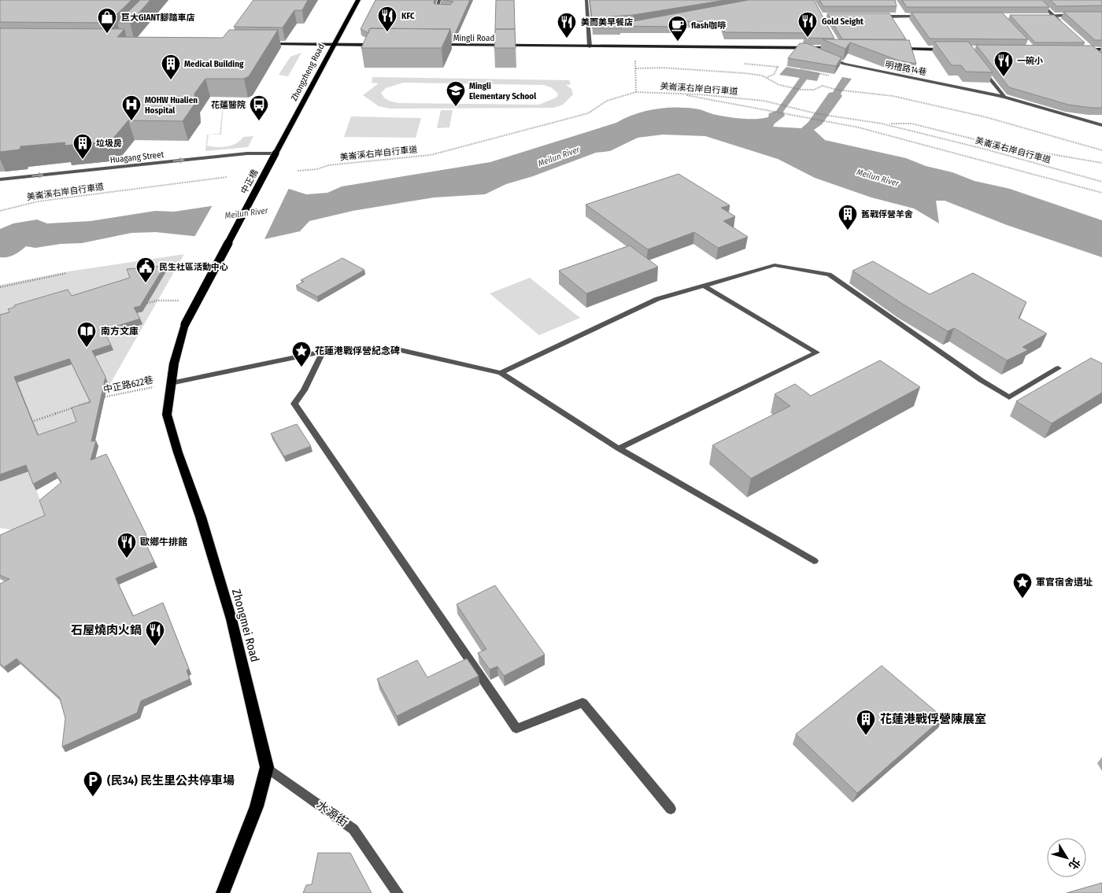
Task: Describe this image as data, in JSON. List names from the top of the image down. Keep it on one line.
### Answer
{"streets":{"main road":["Zhongzheng Road","中正橋","Zhongmei Road"],"street":["Mingli Road","明禮路14巷","Huagang Street","水源街"],"path":["美崙溪右岸自行車道","中正路622巷"]},"crossings":[["Zhongzheng Road","Huagang Street"],["Zhongzheng Road","中正橋"],["Huagang Street","中正橋"],["中正橋","Zhongmei Road"],["中正路622巷","Zhongmei Road"],["Zhongmei Road","水源街"]],"one_way":["Huagang Street"],"water":["Meilun River"],"places":{"restaurant":["KFC","Gold Seight","美而美早餐店","一碗小","歐鄉牛排館","石屋燒肉火鍋"],"shop":["巨大GIANT腳踏車店"],"cafe":["flash咖啡"],"building":["Medical Building","垃圾房","舊戰俘營羊舍","花蓮港戰俘營陳展室"],"school or university":["Mingli Elementary School"],"hospital":["MOHW Hualien Hospital"],"bus stop":["花蓮醫院"],"public building":["民生社區活動中心"],"library":["南方文庫"],"place":["花蓮港戰俘營紀念碑","軍官宿舍遺址"],"parking":["(民34) 民生里公共停車場"]},"north":"bottom right"}
